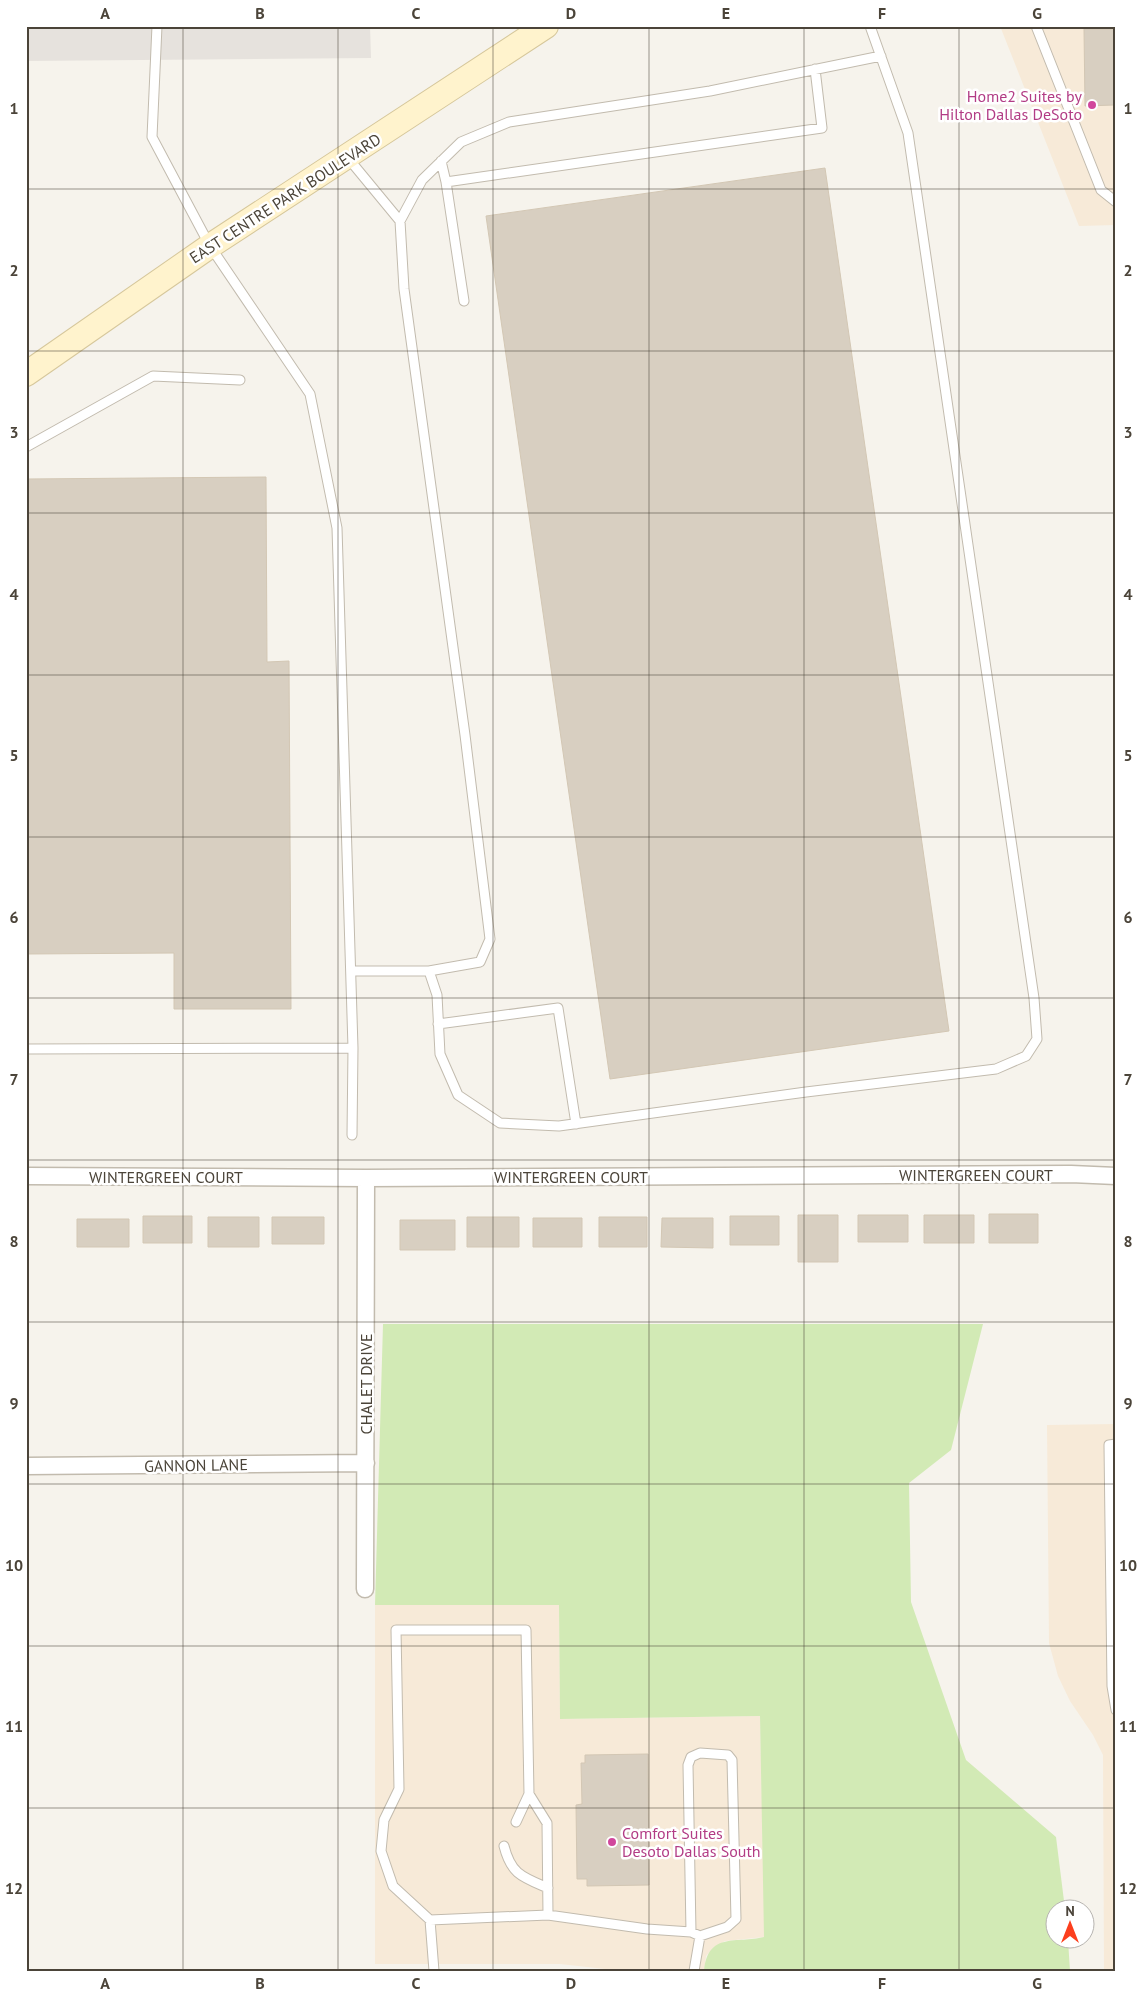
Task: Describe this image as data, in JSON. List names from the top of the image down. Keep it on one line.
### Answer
{"streets":{"street":["EAST CENTRE PARK BOULEVARD","WINTERGREEN COURT","CHALET DRIVE","GANNON LANE"]},"crossings":[["WINTERGREEN COURT","CHALET DRIVE"],["CHALET DRIVE","GANNON LANE"]],"places":["Home2 Suites by Hilton Dallas DeSoto","Comfort Suites Desoto Dallas South"],"north":"top","grid":{"columns":["A","B","C","D","E","F","G"],"rows":["1","2","3","4","5","6","7","8","9","10","11","12"]}}
